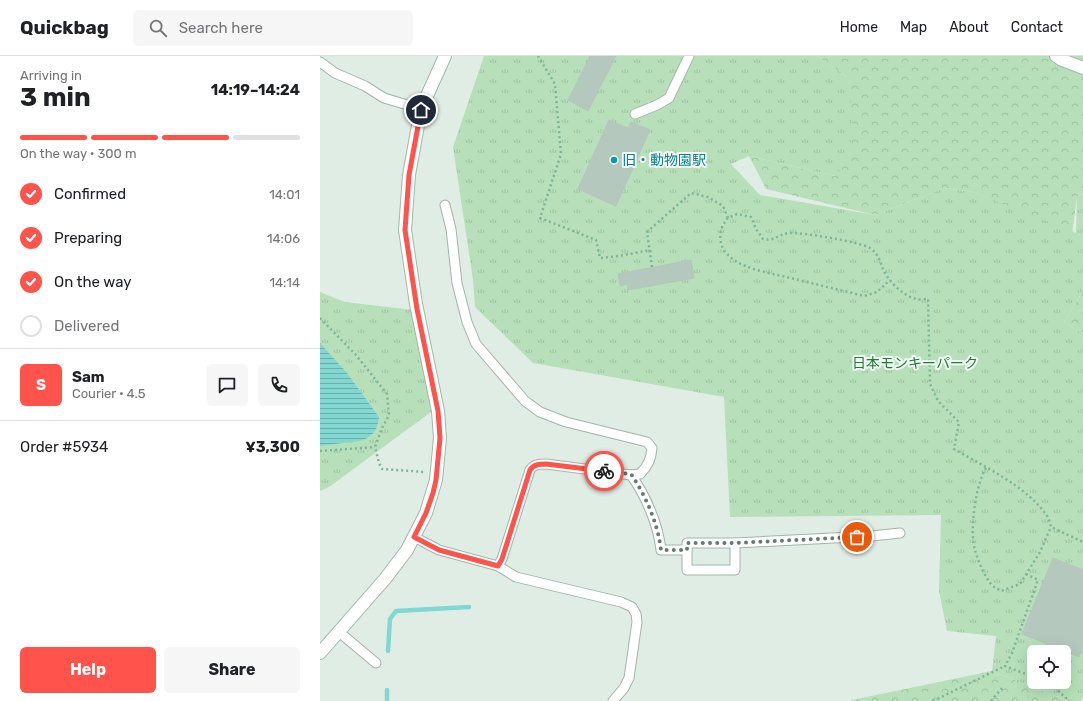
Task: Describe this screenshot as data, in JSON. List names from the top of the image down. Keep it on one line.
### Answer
{"parks":["日本モンキーパーク"],"places":["旧・動物園駅"],"page":{"header":"Quickbag","search":"Search here","nav":["Home","Map","About","Contact"],"heading":["3 min","Arriving in","14:19–14:24"],"panel":["Sam","Courier · 4.5","Order #5934","¥3,300"],"bar":"On the way · 300 m","list":[["Confirmed","14:01"],["Preparing","14:06"],["On the way","14:14"],"Delivered"],"round":"S","buttons":["Help","Share"]}}
